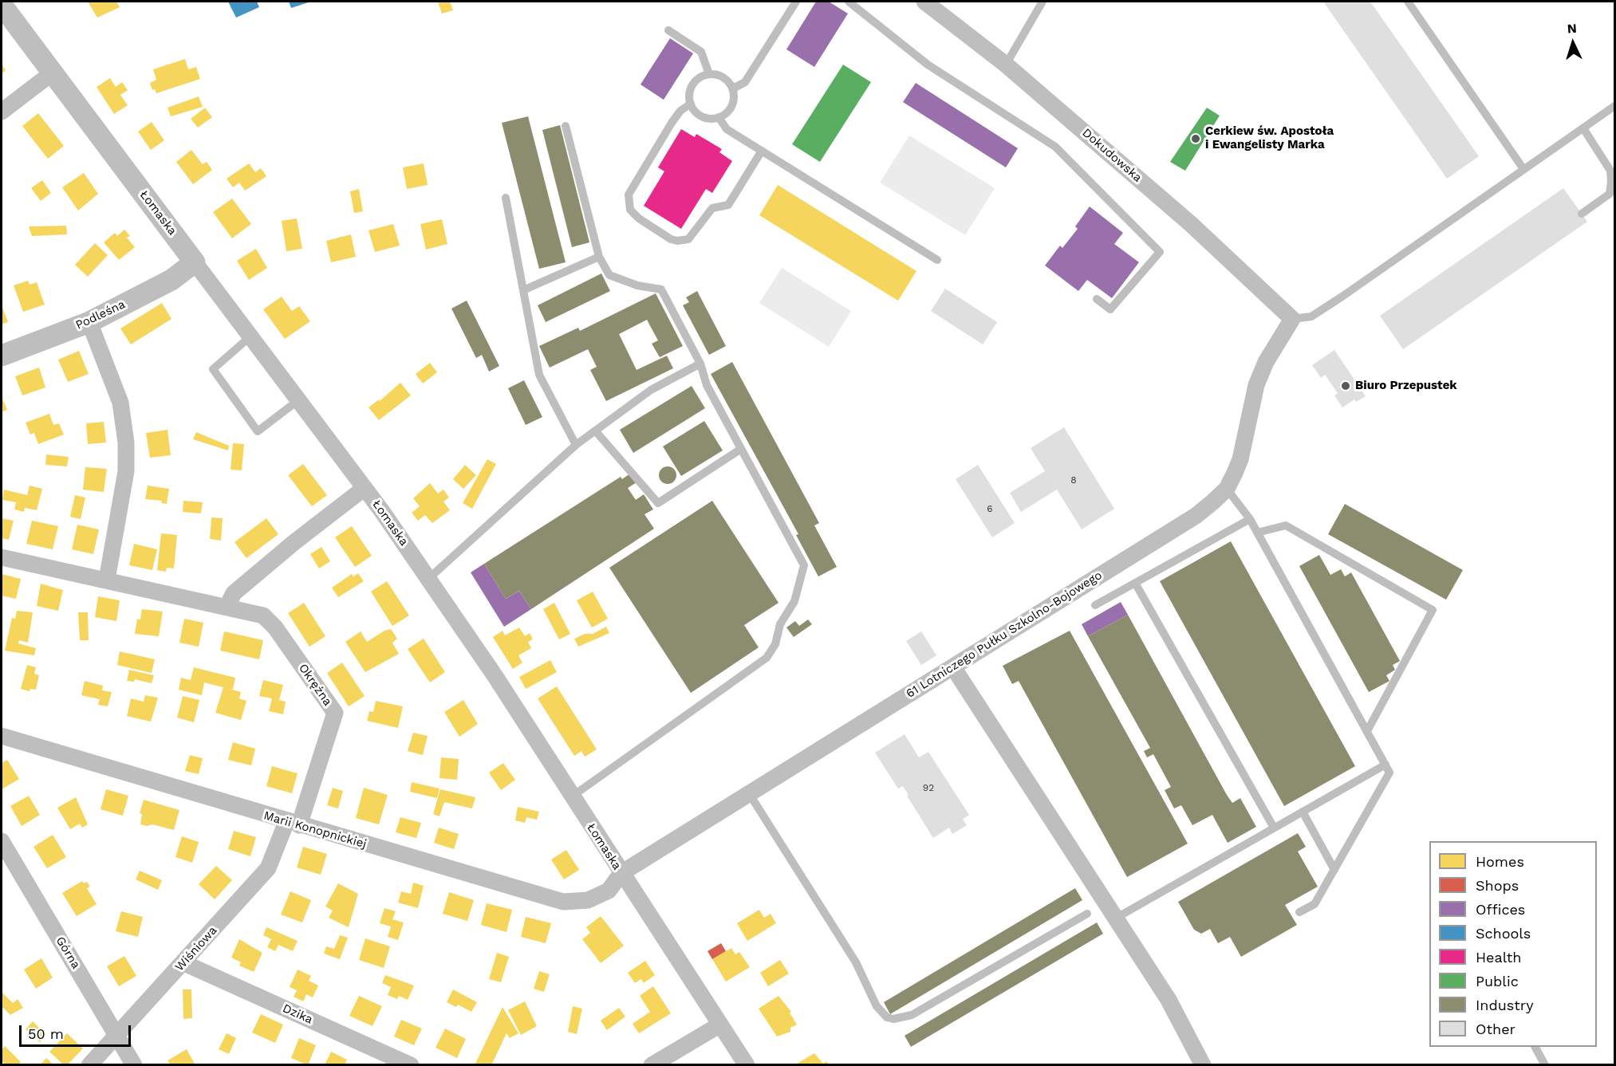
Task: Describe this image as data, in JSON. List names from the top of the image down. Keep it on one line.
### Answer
{"streets":{"street":["Dokudowska","Łomaska","Podleśna","61 Lotniczego Pułku Szkolno-Bojowego","Okrężna","Marii Konopnickiej","Wiśniowa","Górna","Dzika"]},"crossings":[["Dokudowska","61 Lotniczego Pułku Szkolno-Bojowego"],["Łomaska","Podleśna"],["Łomaska","61 Lotniczego Pułku Szkolno-Bojowego"],["Łomaska","Marii Konopnickiej"],["61 Lotniczego Pułku Szkolno-Bojowego","Marii Konopnickiej"],["Okrężna","Marii Konopnickiej"],["Okrężna","Wiśniowa"],["Marii Konopnickiej","Wiśniowa"],["Wiśniowa","Górna"],["Wiśniowa","Dzika"]],"places":["Cerkiew św. Apostoła i Ewangelisty Marka","Biuro Przepustek"],"house_numbers":["8","6","92"],"legend":["Homes","Shops","Offices","Schools","Health","Public","Industry","Other"],"scale_bar":"50 m","north":"top"}
